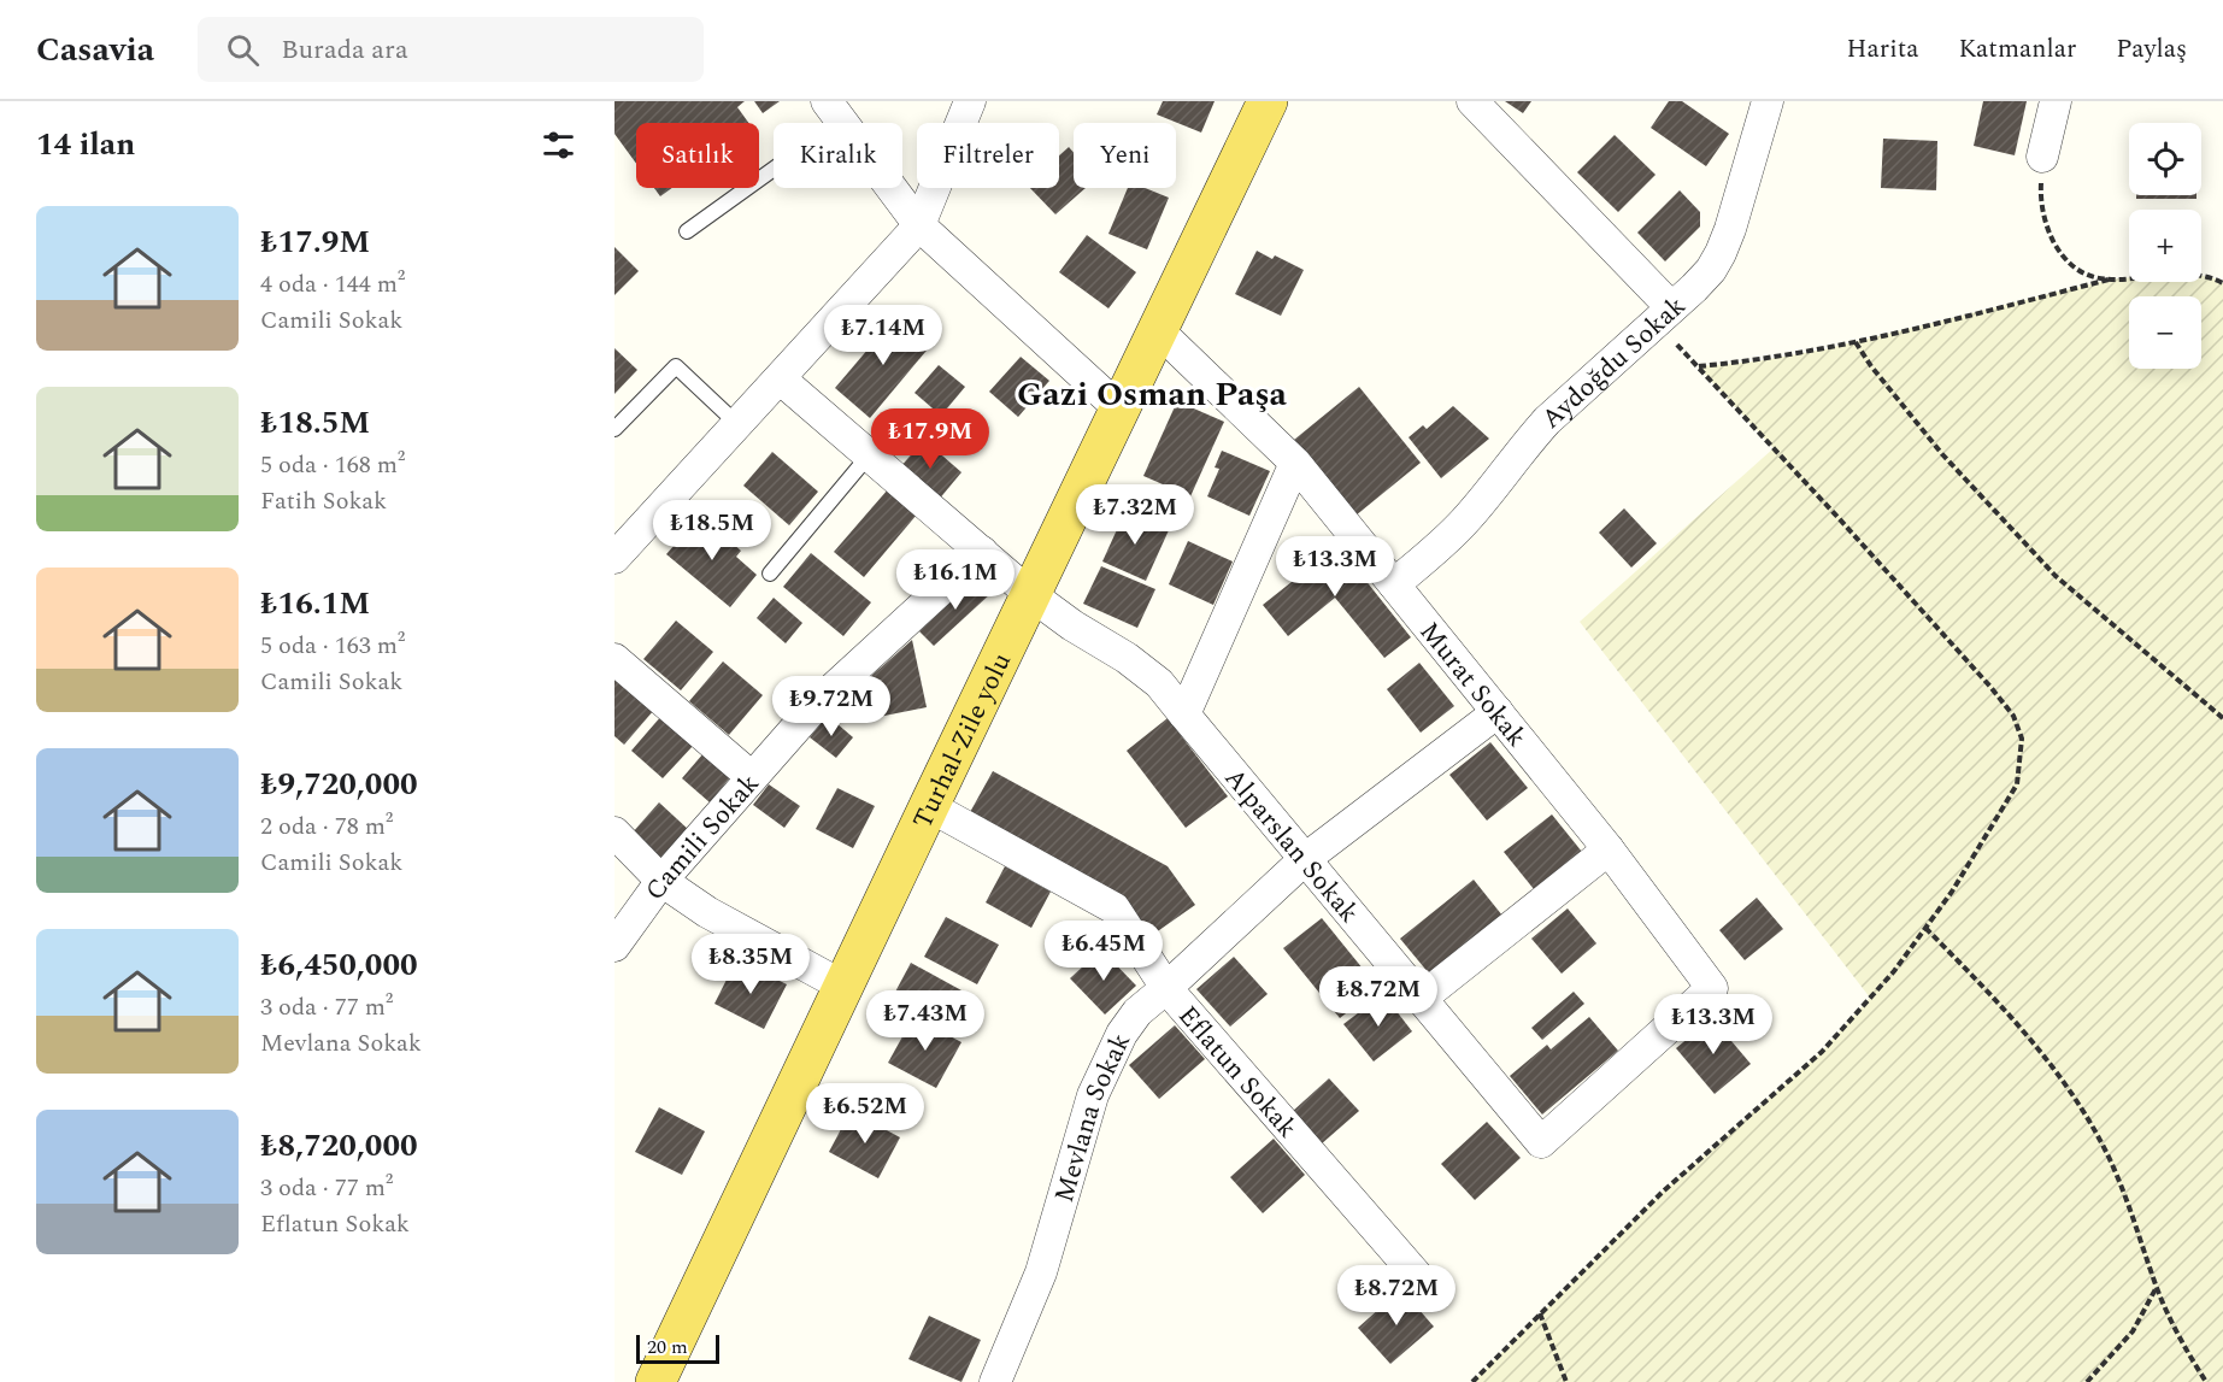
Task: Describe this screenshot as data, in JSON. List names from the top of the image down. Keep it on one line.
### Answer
{"streets":{"main road":["Turhal-Zile yolu"],"street":["Aydoğdu Sokak","Murat Sokak","Camili Sokak","Alparslan Sokak","Eflatun Sokak","Mevlana Sokak"]},"crossings":[["Aydoğdu Sokak","Murat Sokak"],["Murat Sokak","Turhal-Zile yolu"],["Murat Sokak","Alparslan Sokak"],["Murat Sokak","Mevlana Sokak"],["Turhal-Zile yolu","Alparslan Sokak"],["Turhal-Zile yolu","Eflatun Sokak"],["Camili Sokak","Alparslan Sokak"],["Alparslan Sokak","Mevlana Sokak"],["Eflatun Sokak","Mevlana Sokak"]],"districts":["Gazi Osman Paşa"],"scale_bar":"20 m","page":{"header":"Casavia","search":"Burada ara","nav":["Harita","Katmanlar","Paylaş"],"heading":"14 ilan","map_buttons":["+","−"],"chip":["Satılık","Kiralık","Filtreler","Yeni"],"list":[{"name":"₺17.9M","note":"4 oda · 144 m² · Camili Sokak"},{"name":"₺18.5M","note":"5 oda · 168 m² · Fatih Sokak"},{"name":"₺16.1M","note":"5 oda · 163 m² · Camili Sokak"},{"name":"₺9,720,000","note":"2 oda · 78 m² · Camili Sokak"},{"name":"₺6,450,000","note":"3 oda · 77 m² · Mevlana Sokak"},{"name":"₺8,720,000","note":"3 oda · 77 m² · Eflatun Sokak"}],"price":["₺7.14M","₺17.9M","₺7.32M","₺18.5M","₺13.3M","₺16.1M","₺9.72M","₺6.45M","₺8.35M","₺8.72M","₺7.43M","₺13.3M","₺6.52M","₺8.72M"],"scale":"20 m"}}
